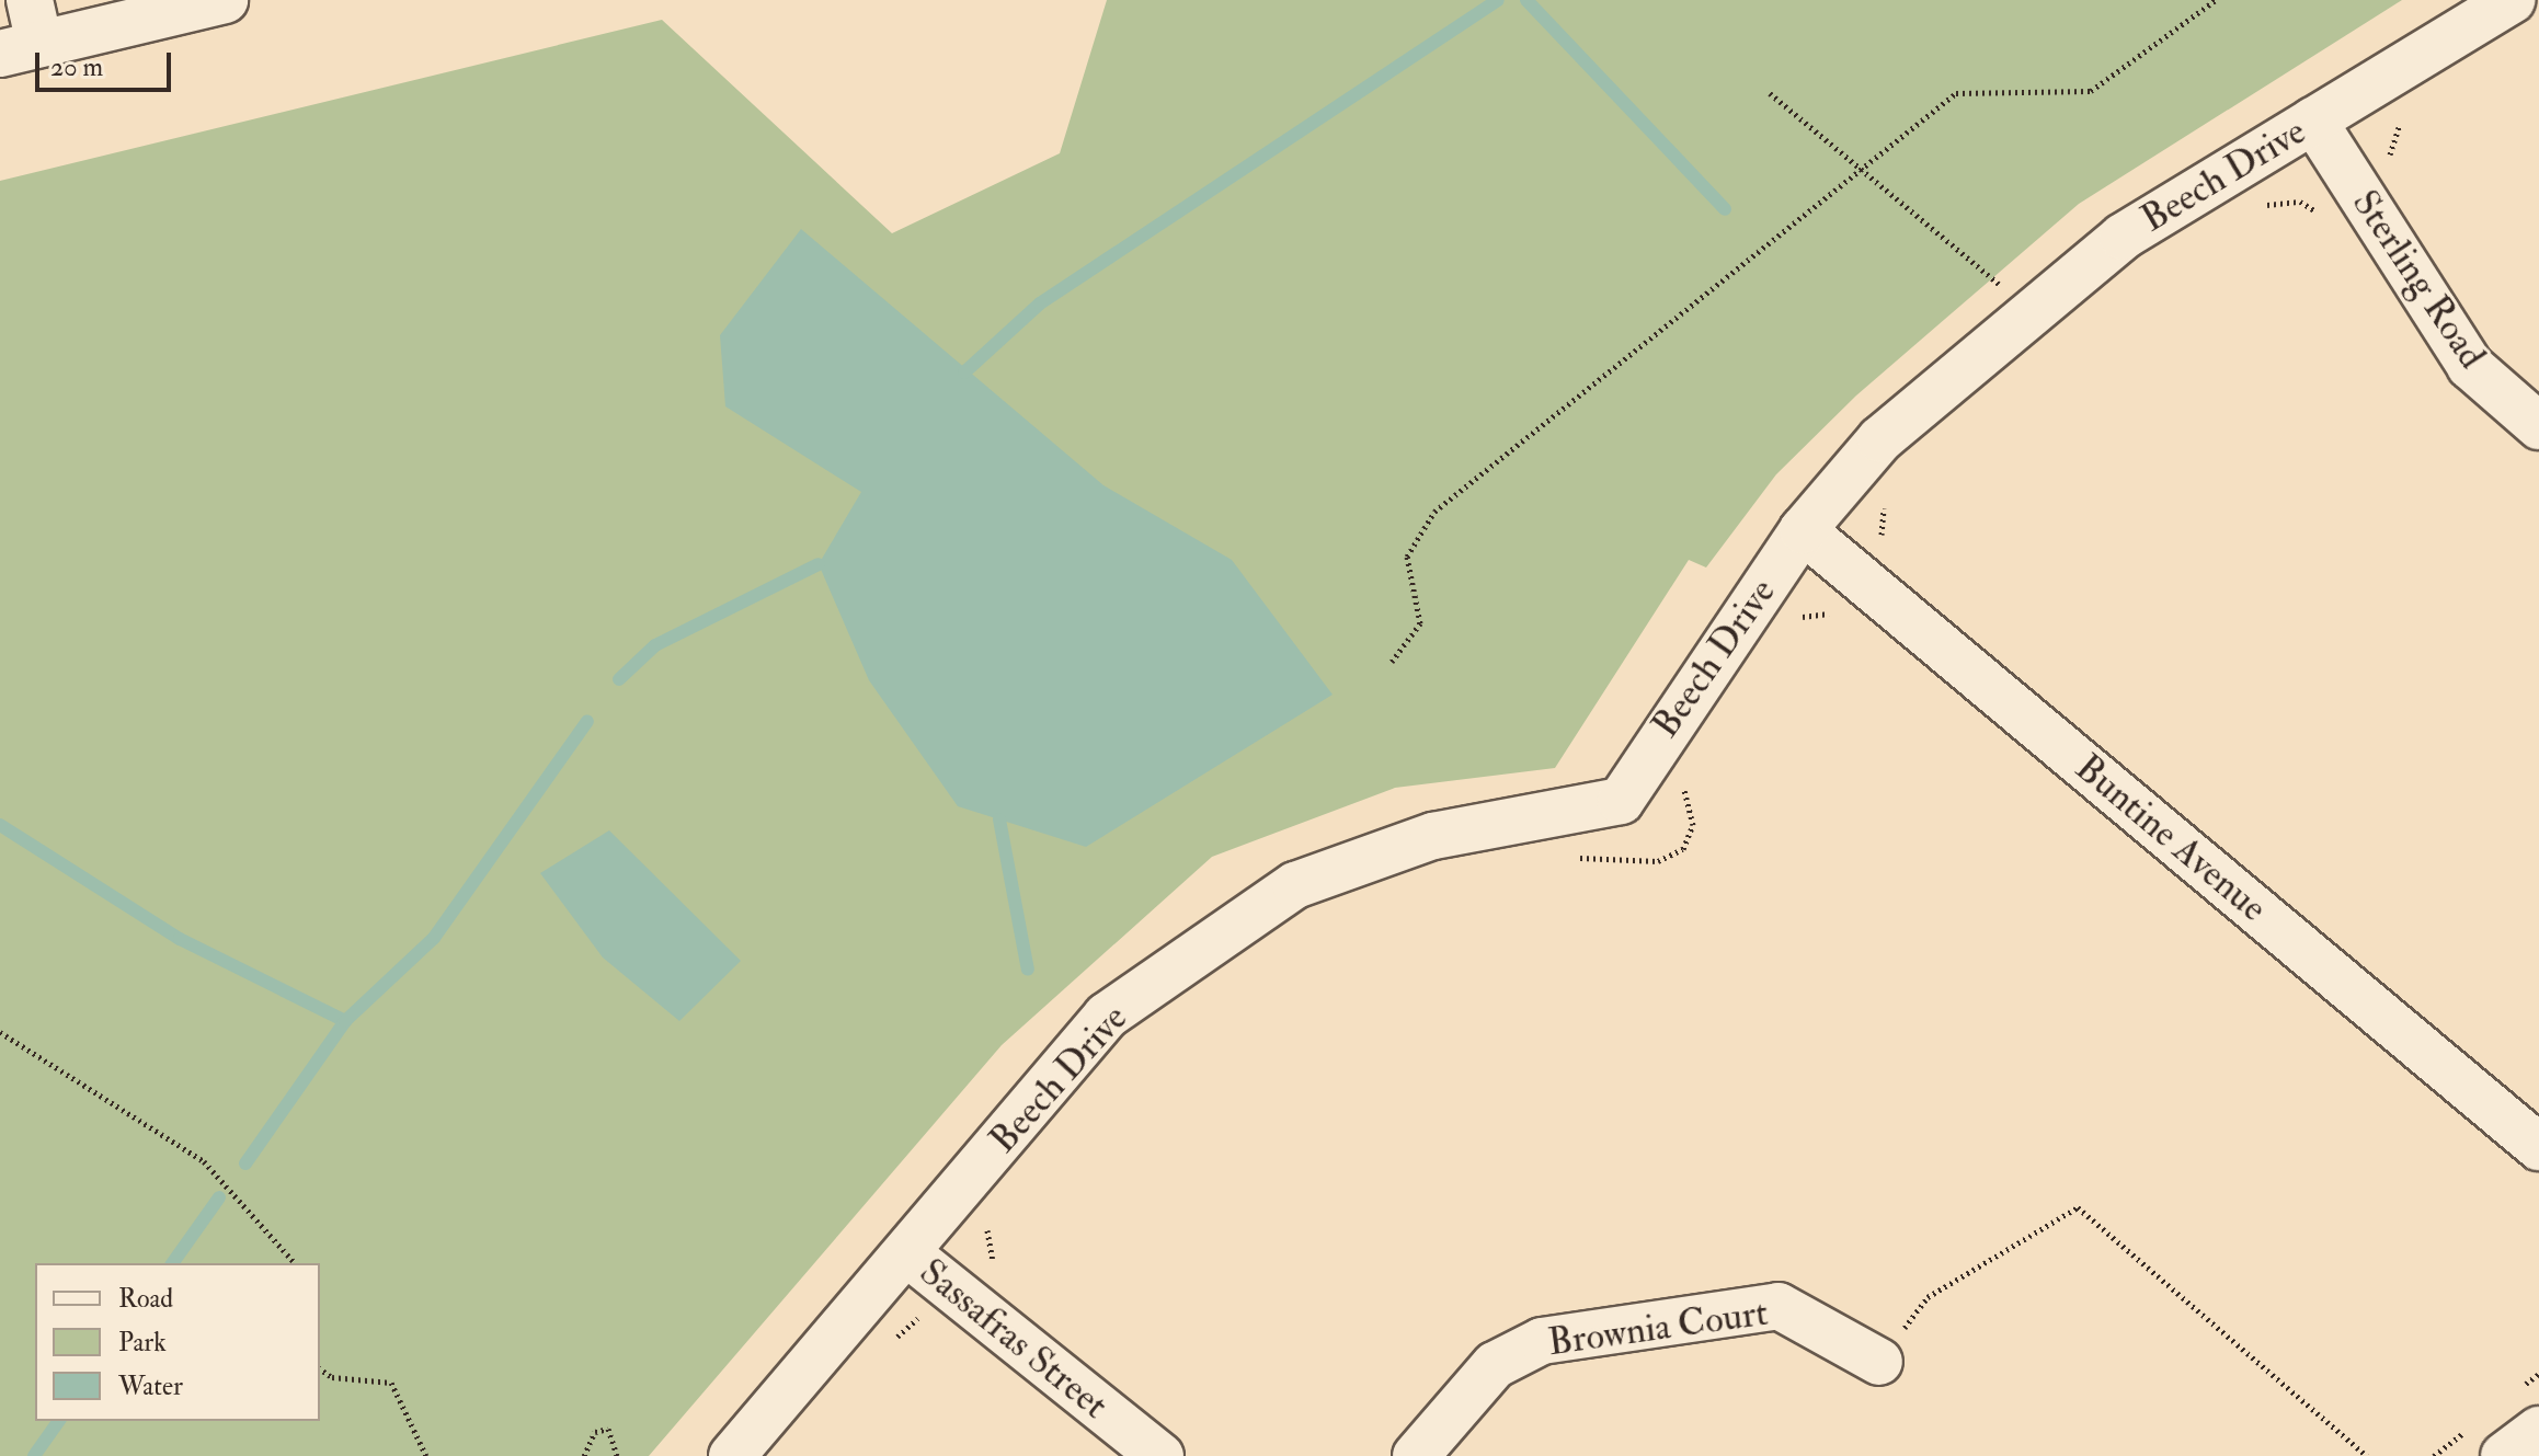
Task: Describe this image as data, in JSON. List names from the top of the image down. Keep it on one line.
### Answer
{"streets":{"street":["Beech Drive","Sterling Road","Buntine Avenue","Brownia Court","Sassafras Street"]},"crossings":[["Beech Drive","Sterling Road"],["Beech Drive","Buntine Avenue"],["Beech Drive","Sassafras Street"]],"legend":["Road","Park","Water"],"scale_bar":"20 m"}
